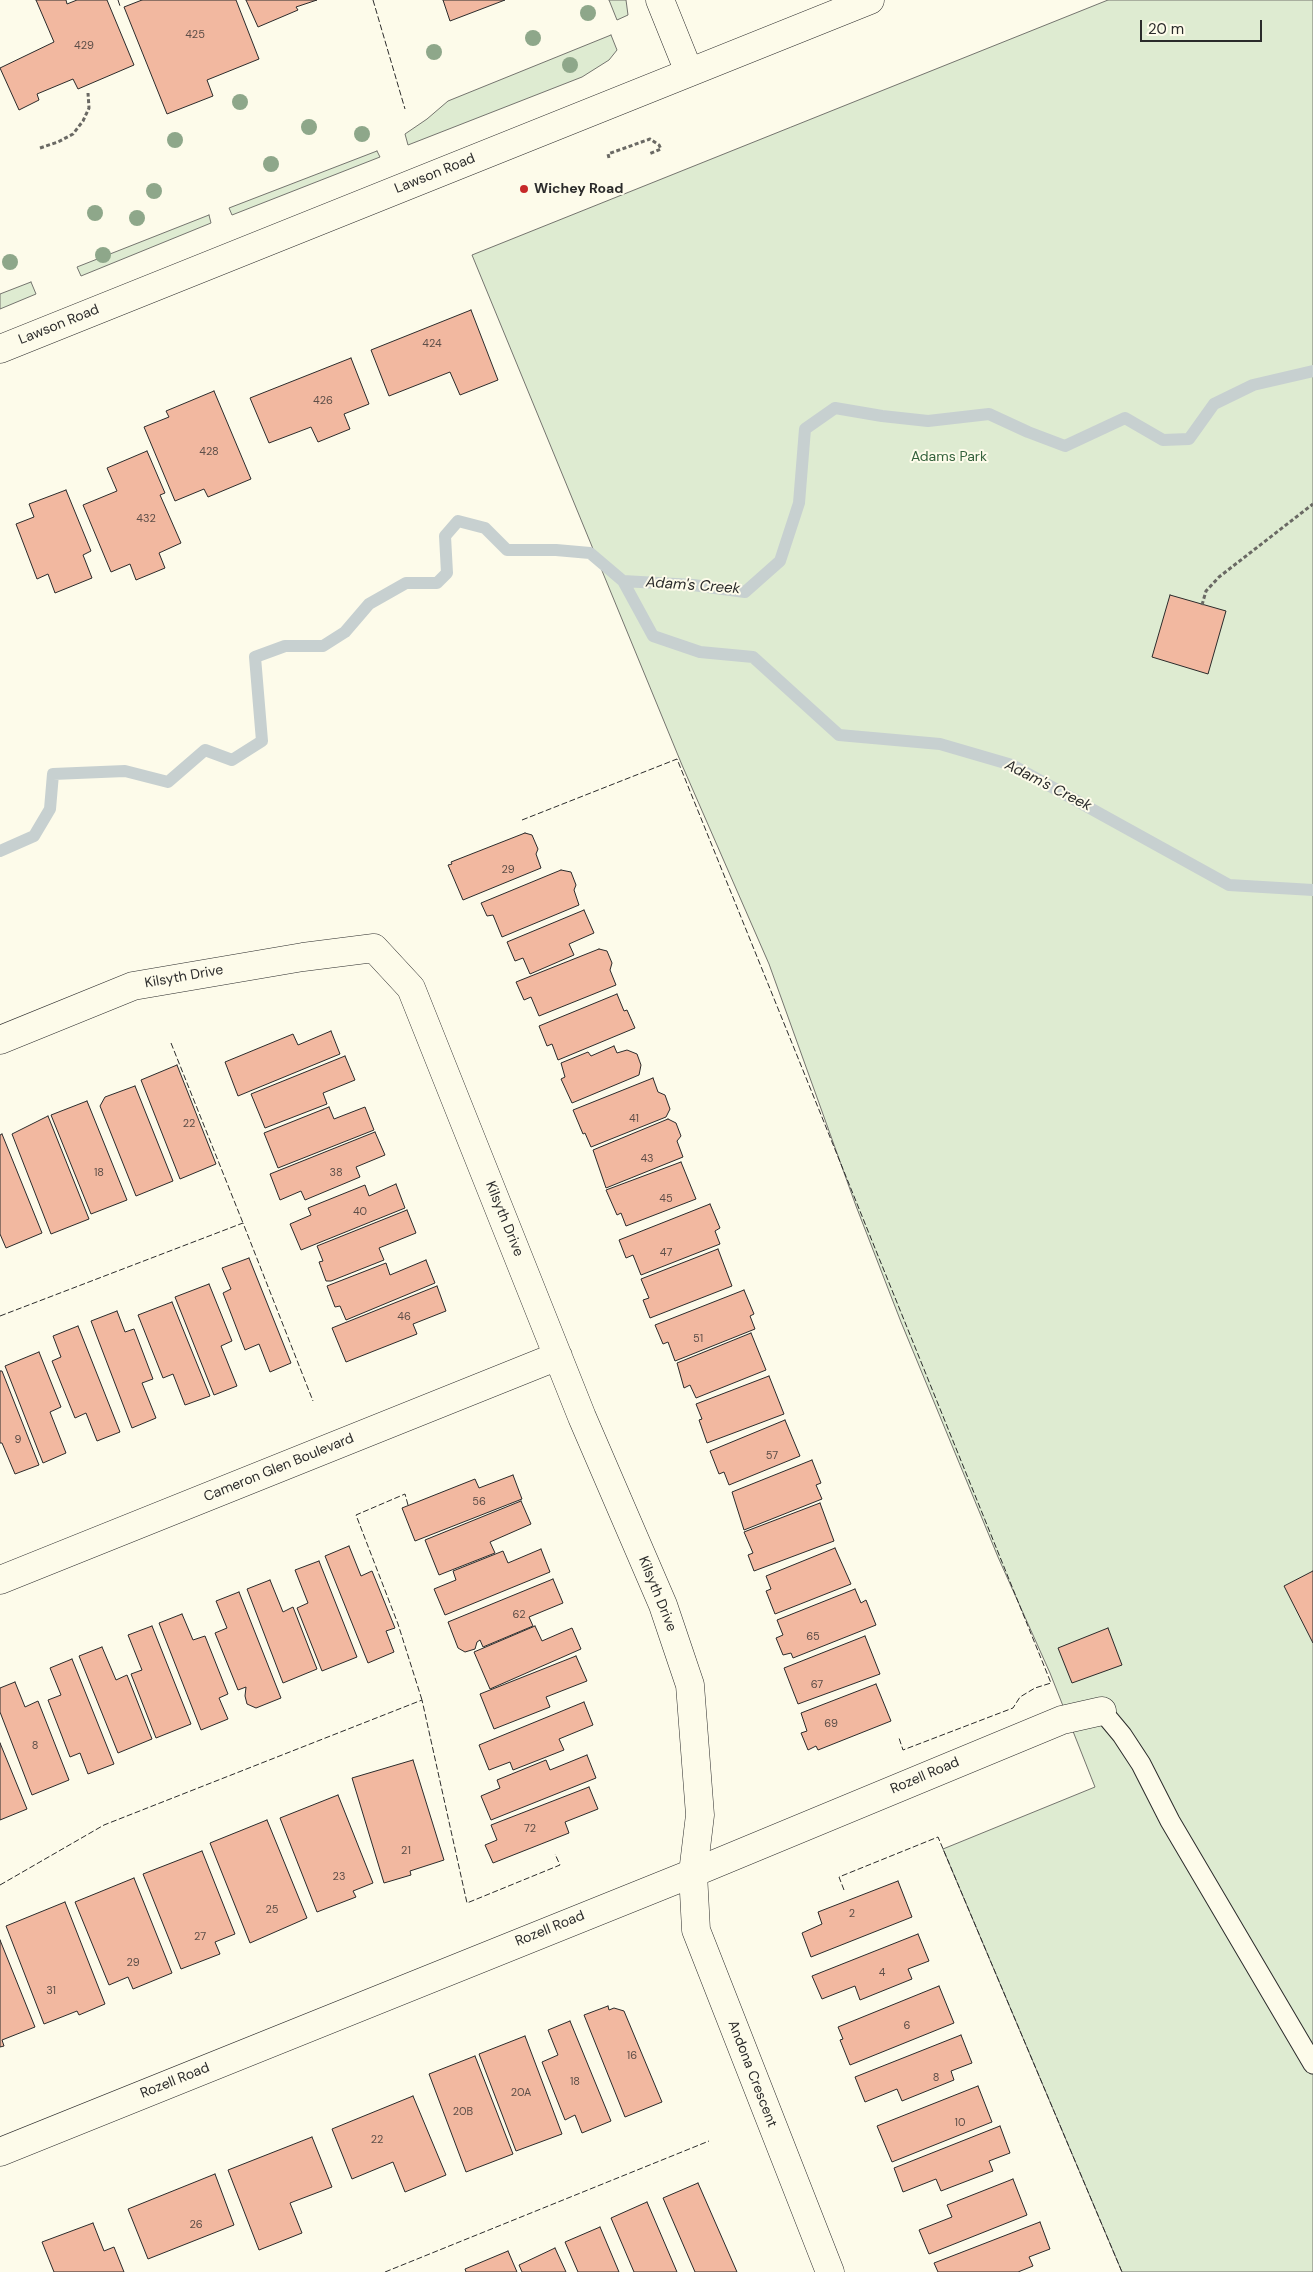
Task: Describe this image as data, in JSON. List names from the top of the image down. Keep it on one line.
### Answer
{"streets":{"street":["Lawson Road","Kilsyth Drive","Cameron Glen Boulevard","Rozell Road","Andona Crescent"]},"crossings":[["Kilsyth Drive","Cameron Glen Boulevard"],["Kilsyth Drive","Rozell Road"],["Kilsyth Drive","Andona Crescent"],["Rozell Road","Andona Crescent"]],"water":["Adam's Creek"],"parks":["Adams Park"],"places":["Wichey Road"],"house_numbers":["425","429","424","426","428","432","29","41","22","43","18","38","45","40","47","46","51","9","57","56","62","65","67","69","8","72","21","23","25","2","27","29","4","31","6","16","8","18","20A","20B","10","22","26"],"scale_bar":"20 m"}
